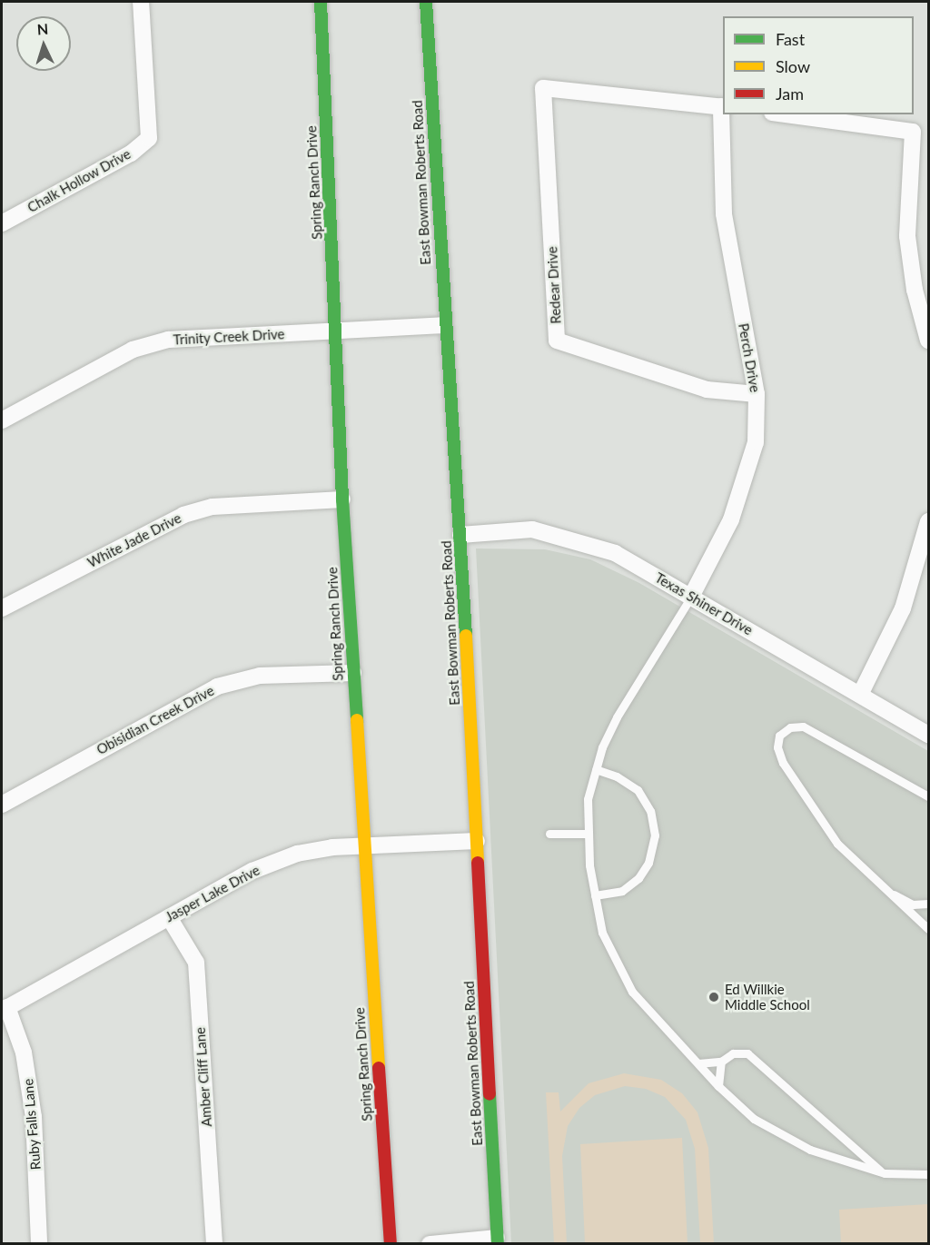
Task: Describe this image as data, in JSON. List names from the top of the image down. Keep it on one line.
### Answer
{"streets":{"street":["Chalk Hollow Drive","Spring Ranch Drive","East Bowman Roberts Road","Redear Drive","Trinity Creek Drive","Perch Drive","White Jade Drive","Texas Shiner Drive","Obisidian Creek Drive","Jasper Lake Drive","Amber Cliff Lane","Ruby Falls Lane"]},"crossings":[["Spring Ranch Drive","Trinity Creek Drive"],["Spring Ranch Drive","White Jade Drive"],["Spring Ranch Drive","Obisidian Creek Drive"],["Spring Ranch Drive","Jasper Lake Drive"],["East Bowman Roberts Road","Trinity Creek Drive"],["East Bowman Roberts Road","Texas Shiner Drive"],["East Bowman Roberts Road","Jasper Lake Drive"],["Redear Drive","Perch Drive"],["Perch Drive","Texas Shiner Drive"],["Jasper Lake Drive","Amber Cliff Lane"],["Jasper Lake Drive","Ruby Falls Lane"]],"places":["Ed Willkie Middle School"],"legend":["Fast","Slow","Jam"],"north":"top"}
